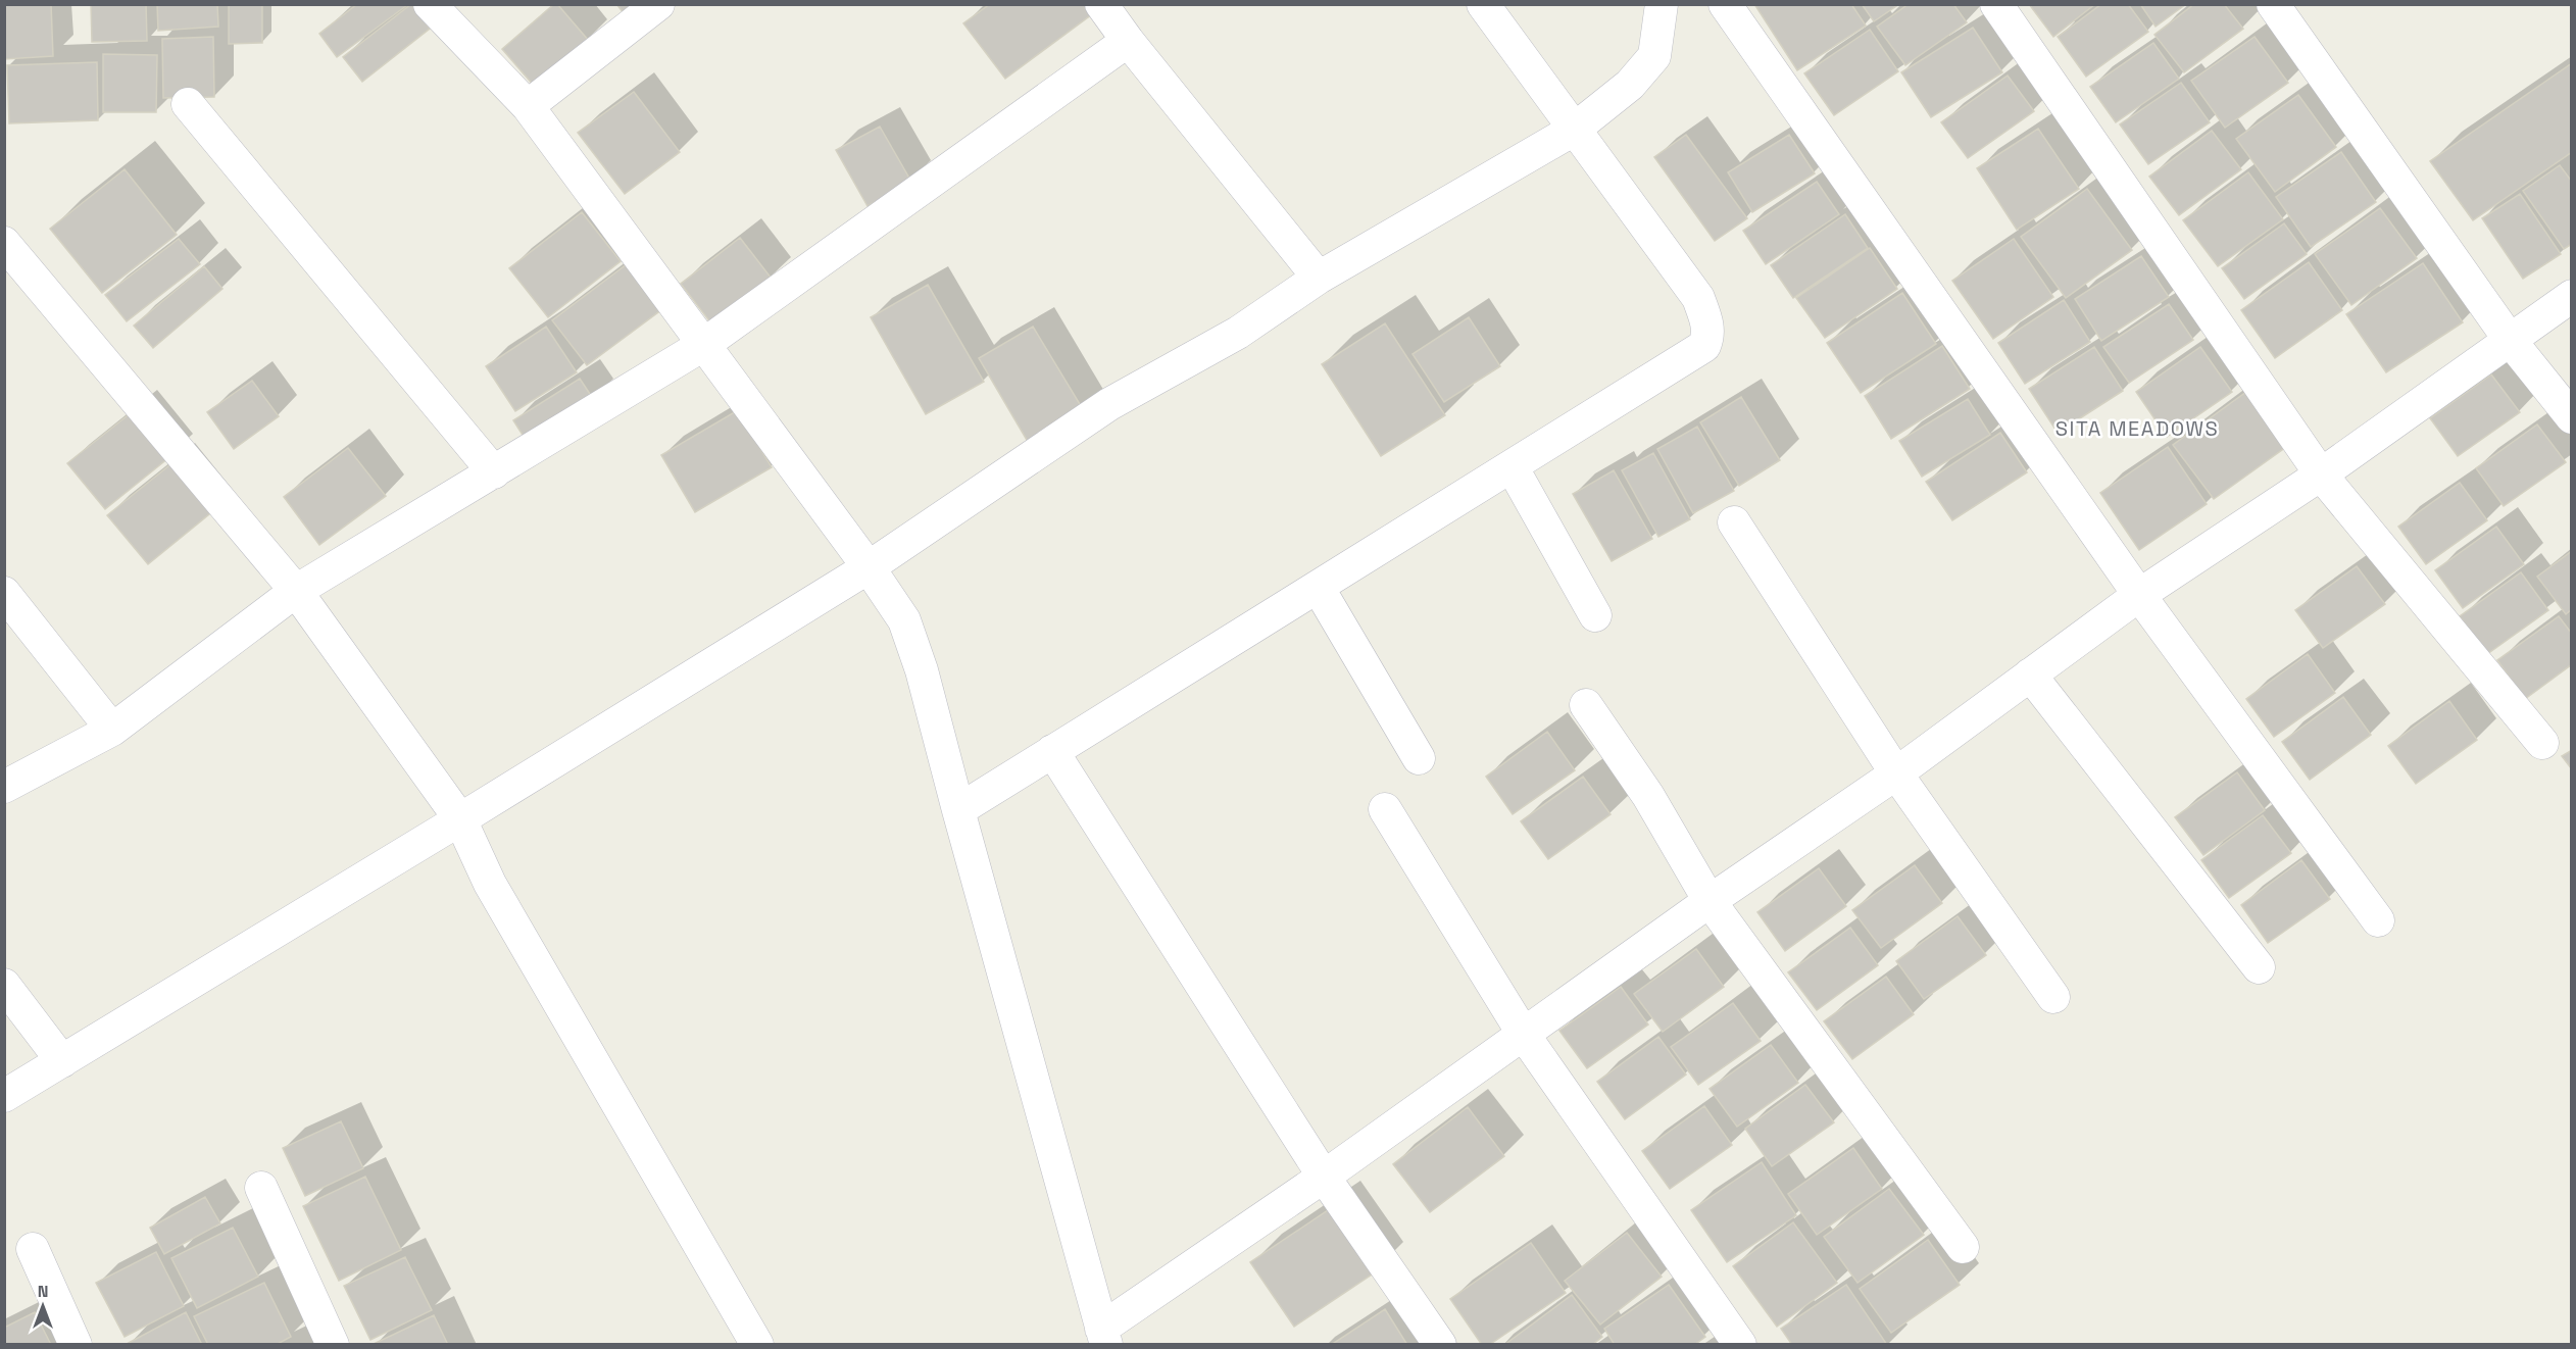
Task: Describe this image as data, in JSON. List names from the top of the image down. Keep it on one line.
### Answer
{"districts":["SITA MEADOWS"],"north":"top"}
